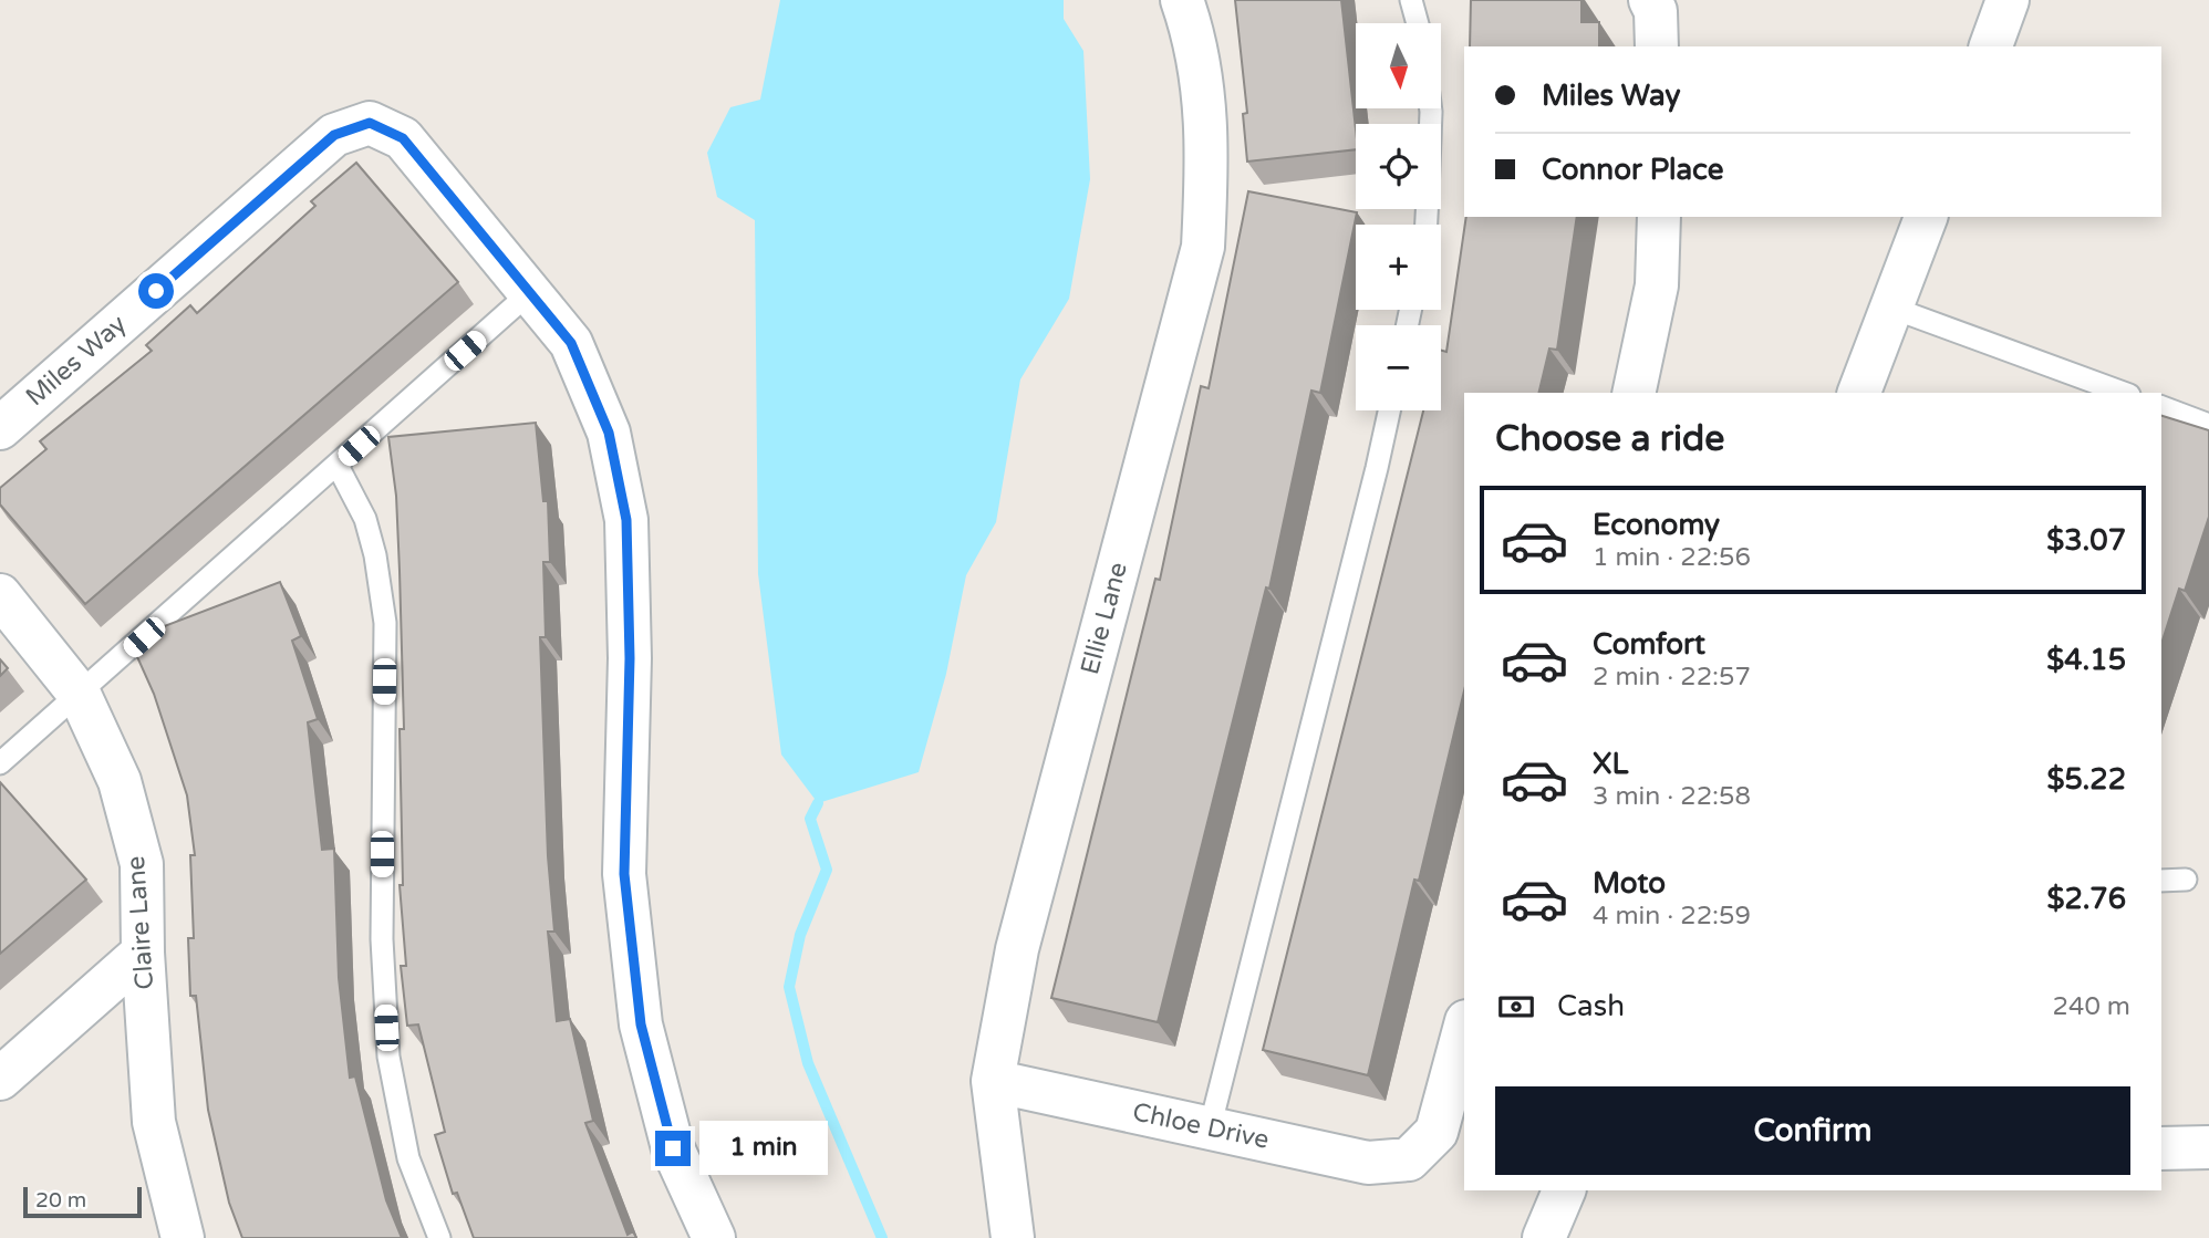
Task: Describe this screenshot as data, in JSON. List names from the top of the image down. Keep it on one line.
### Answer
{"streets":{"street":["Miles Way","Ellie Lane","Claire Lane","Chloe Drive"]},"crossings":[["Ellie Lane","Chloe Drive"]],"scale_bar":"20 m","north":"bottom","page":{"map_buttons":["+","−"],"banner":["Miles Way","Connor Place"],"heading":"Choose a ride","list":[{"name":"Economy","note":"1 min · 22:56","value":"$3.07"},{"name":"Comfort","note":"2 min · 22:57","value":"$4.15"},{"name":"XL","note":"3 min · 22:58","value":"$5.22"},{"name":"Moto","note":"4 min · 22:59","value":"$2.76"}],"pay":["Cash","240 m"],"buttons":"Confirm","bubble":"1 min","scale":"20 m"}}
